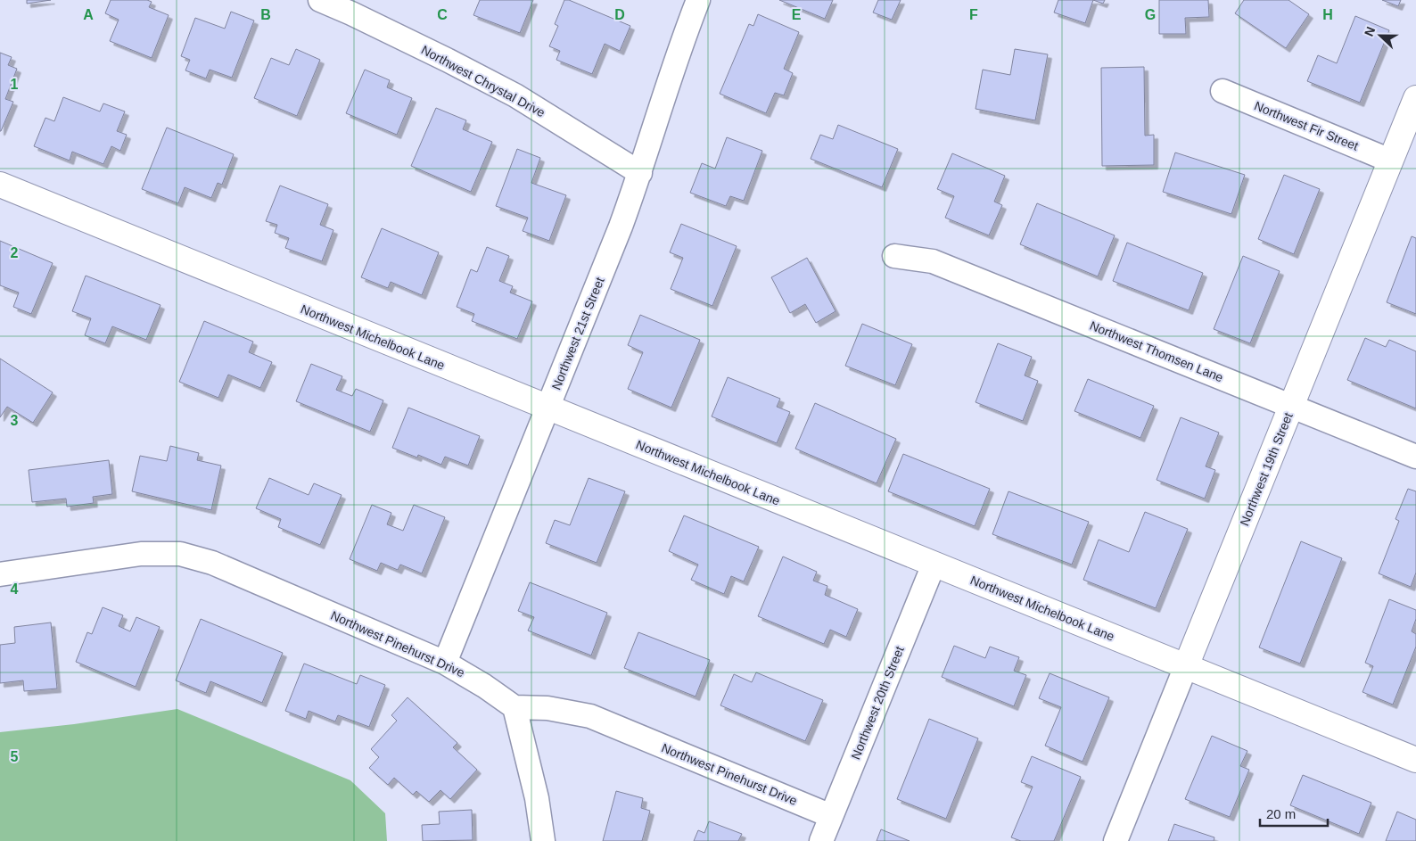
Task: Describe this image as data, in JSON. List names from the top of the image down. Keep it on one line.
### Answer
{"streets":{"street":["Northwest Chrystal Drive","Northwest Fir Street","Northwest 21st Street","Northwest Michelbook Lane","Northwest Thomsen Lane","Northwest 19th Street","Northwest Pinehurst Drive","Northwest 20th Street"]},"crossings":[["Northwest Chrystal Drive","Northwest 21st Street"],["Northwest Fir Street","Northwest 19th Street"],["Northwest 21st Street","Northwest Michelbook Lane"],["Northwest 21st Street","Northwest Pinehurst Drive"],["Northwest Michelbook Lane","Northwest 19th Street"],["Northwest Michelbook Lane","Northwest 20th Street"],["Northwest Thomsen Lane","Northwest 19th Street"],["Northwest Pinehurst Drive","Northwest 20th Street"]],"scale_bar":"20 m","north":"left","grid":{"columns":["A","B","C","D","E","F","G","H"],"rows":["1","2","3","4","5"]}}
